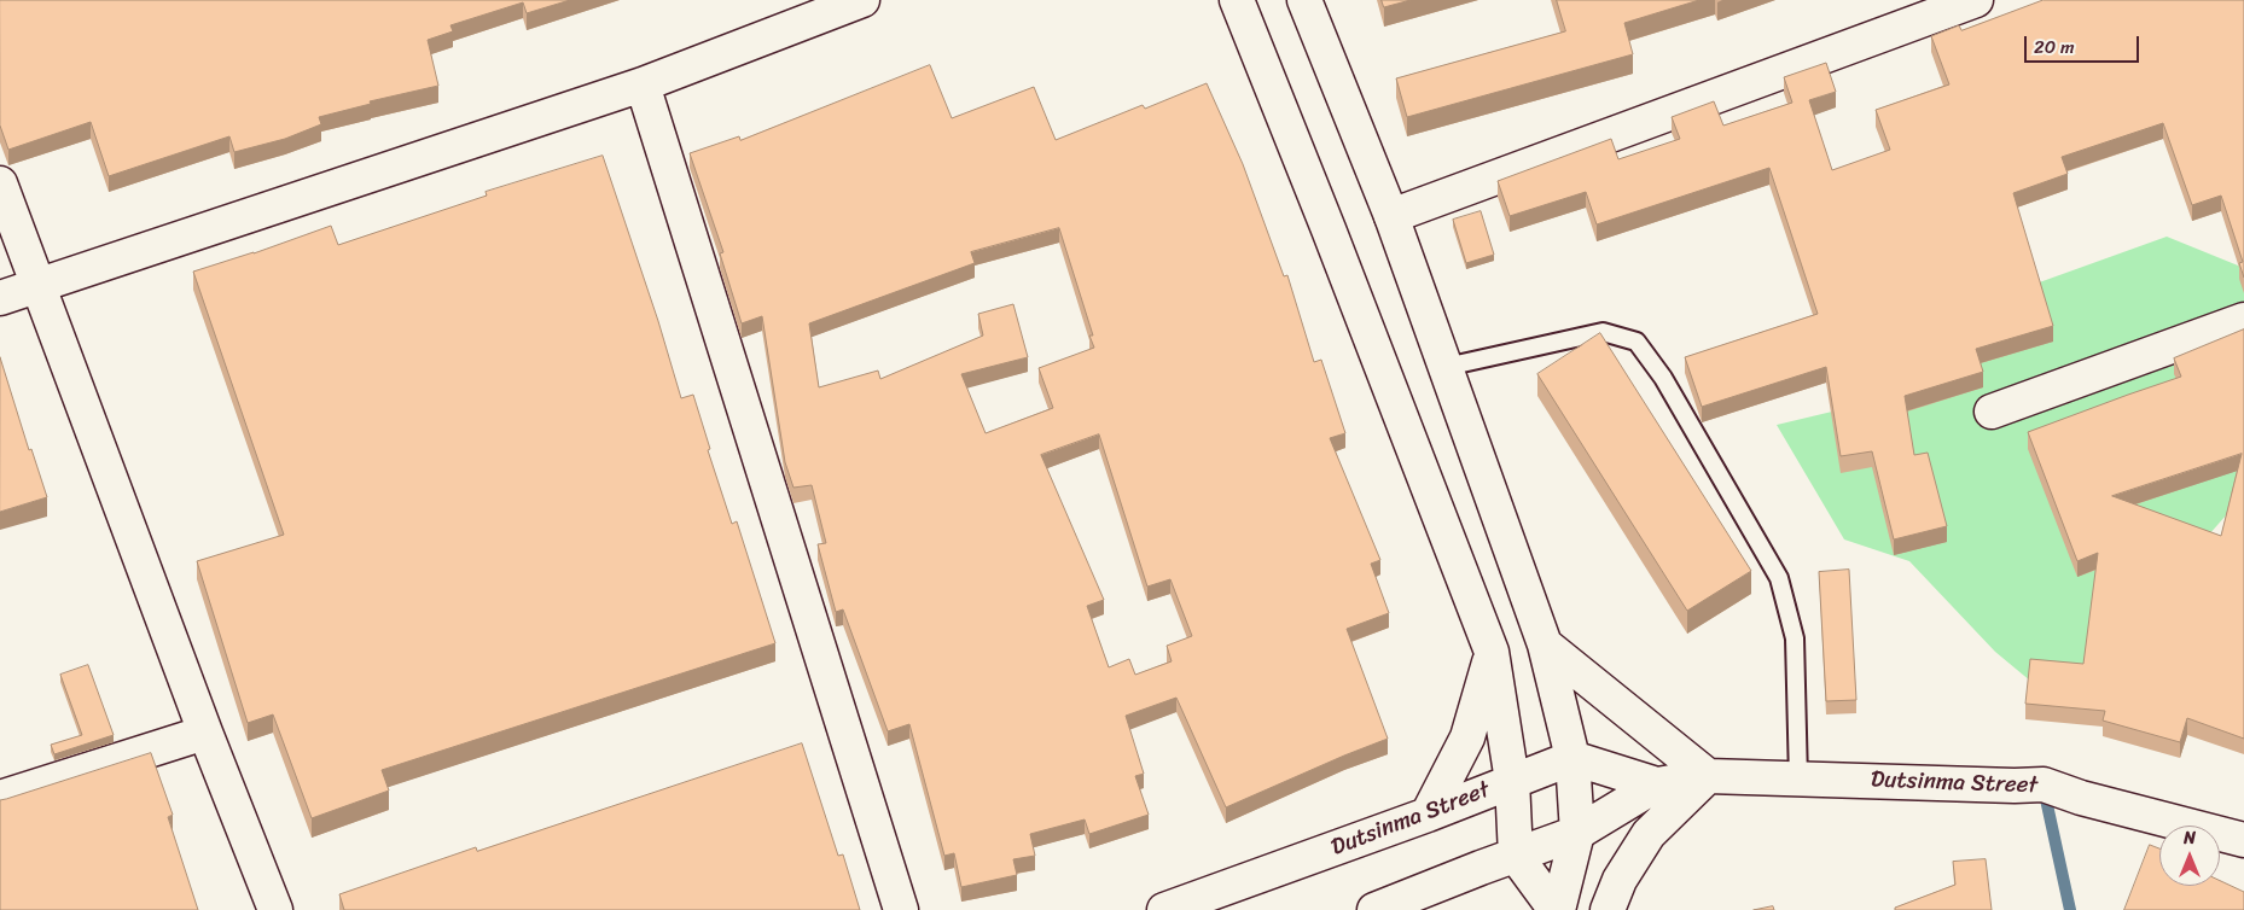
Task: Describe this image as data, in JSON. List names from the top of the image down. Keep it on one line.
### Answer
{"streets":{"street":["Dutsinma Street"]},"scale_bar":"20 m","north":"top"}
